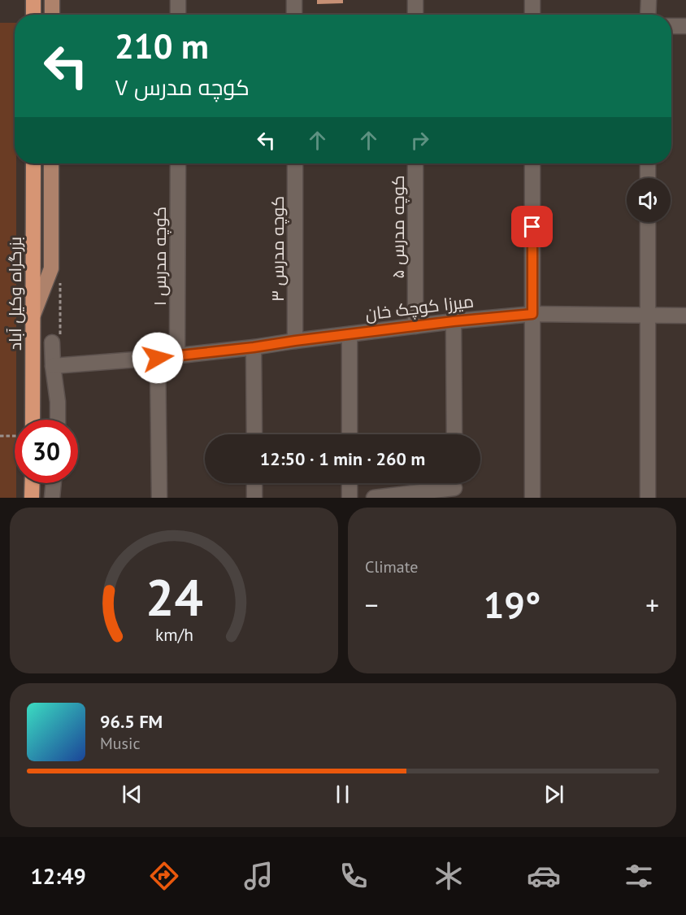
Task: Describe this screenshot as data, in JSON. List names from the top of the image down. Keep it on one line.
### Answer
{"streets":{"highway":["بزرگراه وکیل آباد"],"street":["کوچه مدرس ۵","کوچه مدرس ۳","کوچه مدرس ۱","میرزا کوچک خان"]},"crossings":[["کوچه مدرس ۵","میرزا کوچک خان"],["کوچه مدرس ۳","میرزا کوچک خان"],["کوچه مدرس ۱","میرزا کوچک خان"]],"page":{"turn":["210 m","کوچه مدرس ۷"],"limit":"30","trip":"12:50 · 1 min · 260 m","tile":"Climate","heat":["−","19°","+"],"song":["96.5 FM","Music"],"tabs":"12:49","gauge":["24","km/h"]}}
